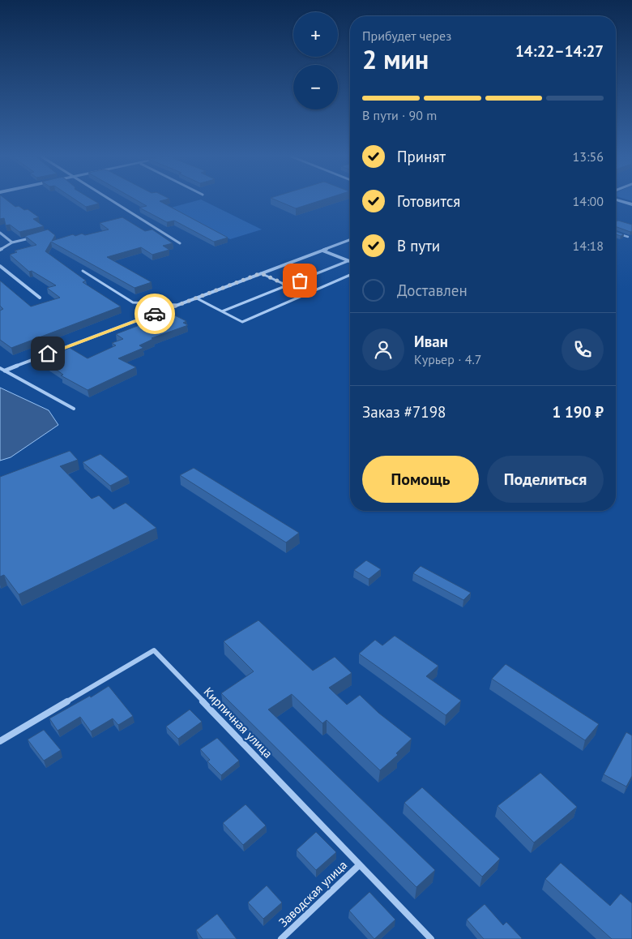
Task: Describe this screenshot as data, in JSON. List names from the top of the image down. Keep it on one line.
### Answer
{"streets":{"street":["Кирпичная улица","Заводская улица"]},"crossings":[["Кирпичная улица","Заводская улица"]],"page":{"map_buttons":["+","−"],"heading":["2 мин","Прибудет через","14:22–14:27"],"panel":["Иван","Курьер · 4.7","Заказ #7198","1 190 ₽"],"bar":"В пути · 90 m","list":[["Принят","13:56"],["Готовится","14:00"],["В пути","14:18"],"Доставлен"],"buttons":["Помощь","Поделиться"]}}
